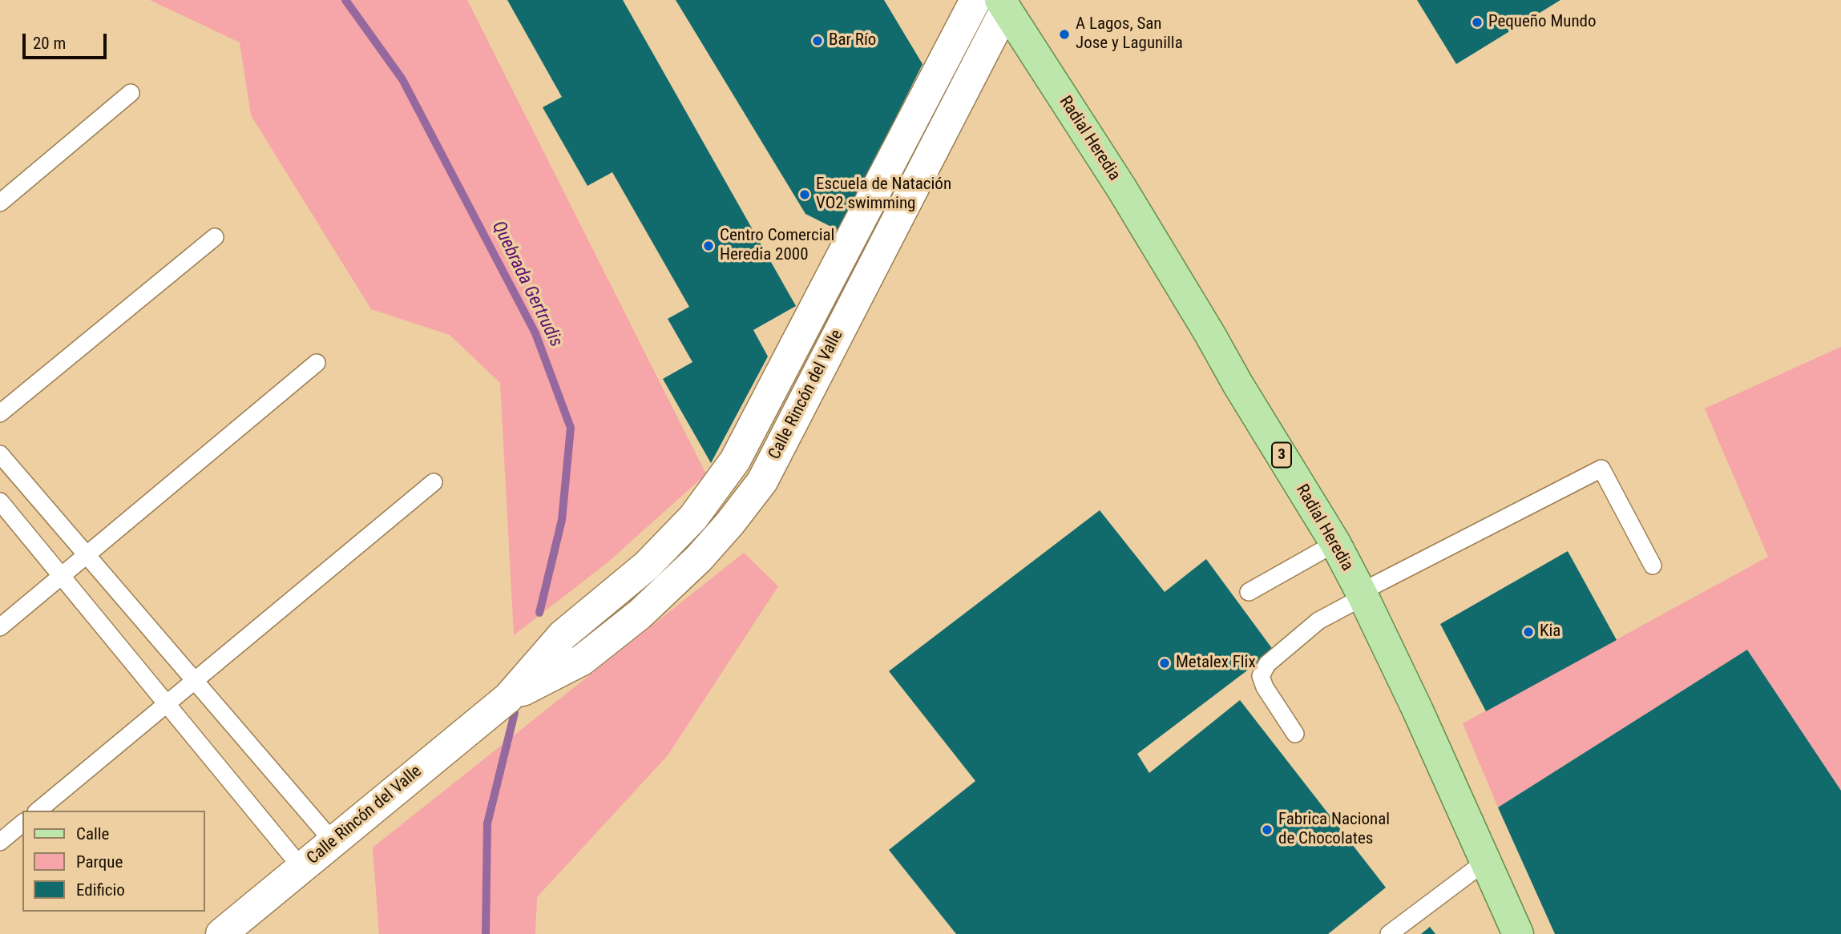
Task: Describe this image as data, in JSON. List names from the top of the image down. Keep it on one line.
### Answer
{"streets":{"main road":["Radial Heredia","3"],"street":["Calle Rincón del Valle"]},"crossings":[["Radial Heredia","Calle Rincón del Valle"]],"water":["Quebrada Gertrudis"],"places":["Pequeño Mundo","A Lagos, San Jose y Lagunilla","Bar Río","Escuela de Natación VO2 swimming","Centro Comercial Heredia 2000","Kia","Metalex Flix","Fabrica Nacional de Chocolates"],"legend":["Calle","Parque","Edificio"],"scale_bar":"20 m"}
